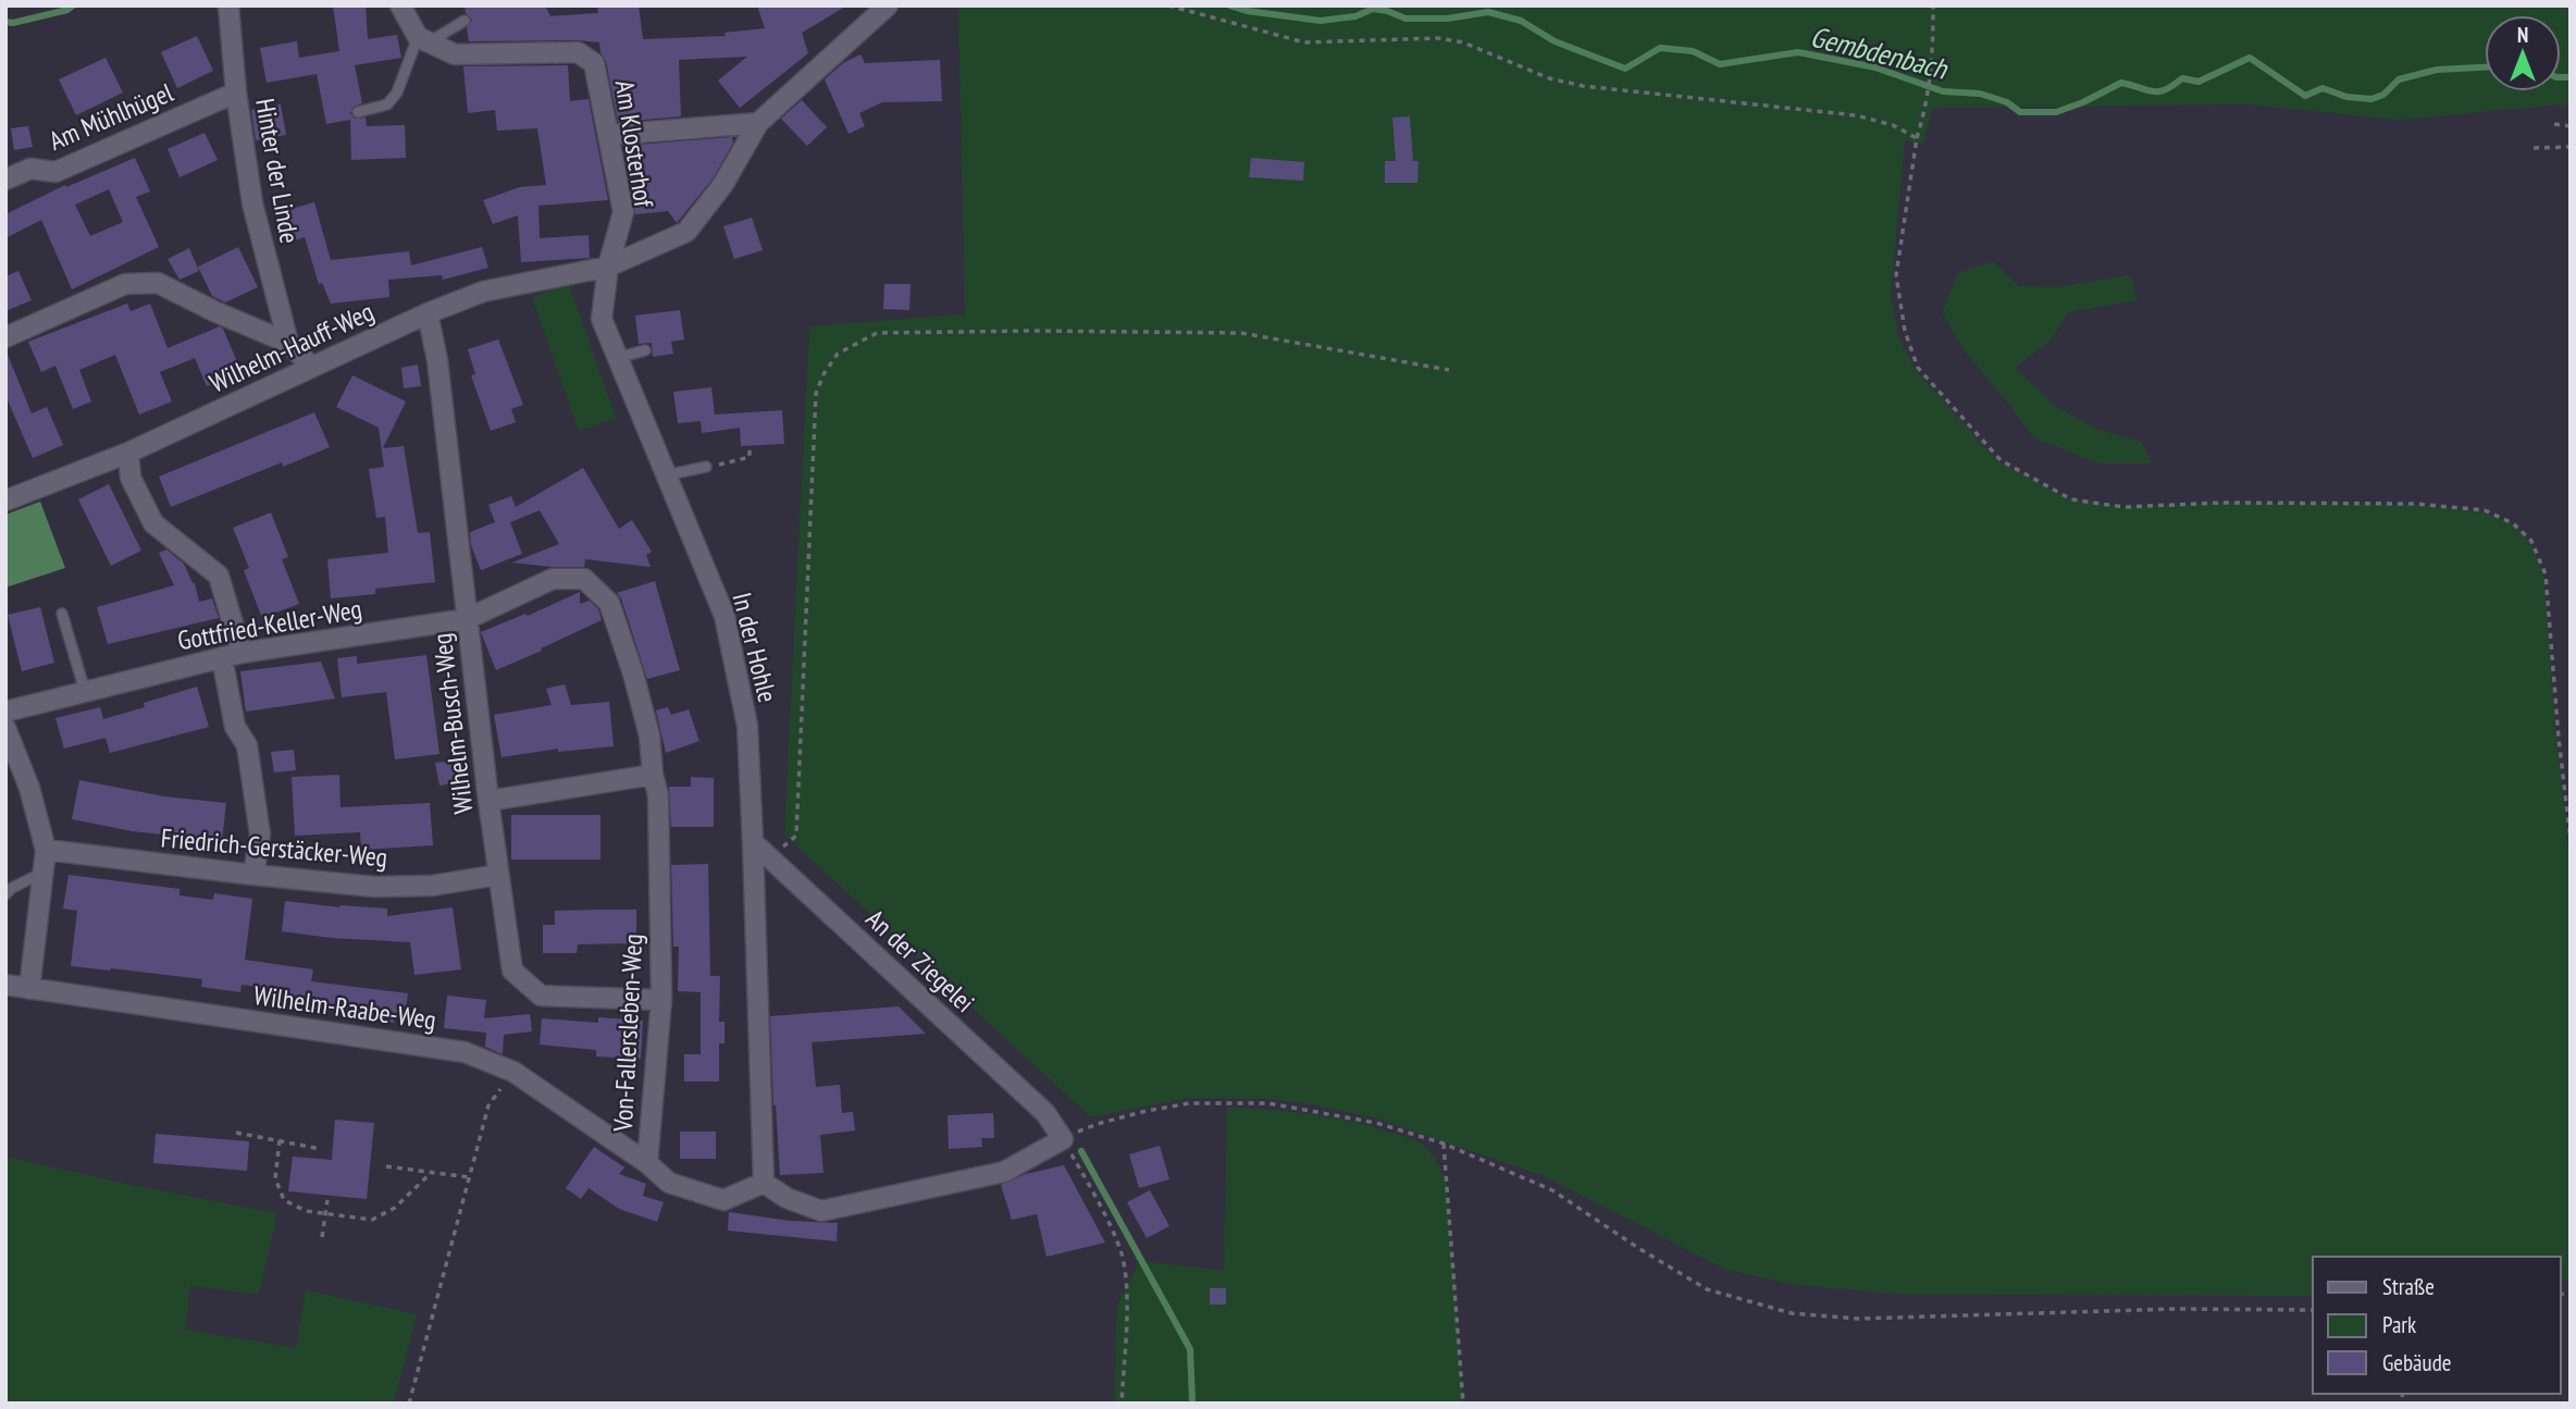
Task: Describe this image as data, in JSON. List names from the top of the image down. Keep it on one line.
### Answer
{"streets":{"street":["Am Mühlhügel","Am Klosterhof","Hinter der Linde","Wilhelm-Hauff-Weg","Gottfried-Keller-Weg","In der Hohle","Wilhelm-Busch-Weg","Friedrich-Gerstäcker-Weg","An der Ziegelei","Wilhelm-Raabe-Weg","Von-Fallersleben-Weg"]},"crossings":[["Am Mühlhügel","Hinter der Linde"],["Am Klosterhof","Wilhelm-Hauff-Weg"],["Am Klosterhof","In der Hohle"],["Wilhelm-Hauff-Weg","In der Hohle"],["Wilhelm-Hauff-Weg","Wilhelm-Busch-Weg"],["Gottfried-Keller-Weg","Wilhelm-Busch-Weg"],["Gottfried-Keller-Weg","Von-Fallersleben-Weg"],["In der Hohle","An der Ziegelei"],["Wilhelm-Busch-Weg","Friedrich-Gerstäcker-Weg"],["Wilhelm-Busch-Weg","Von-Fallersleben-Weg"],["Wilhelm-Raabe-Weg","Von-Fallersleben-Weg"]],"water":["Gembdenbach"],"legend":["Straße","Park","Gebäude"],"north":"top"}
